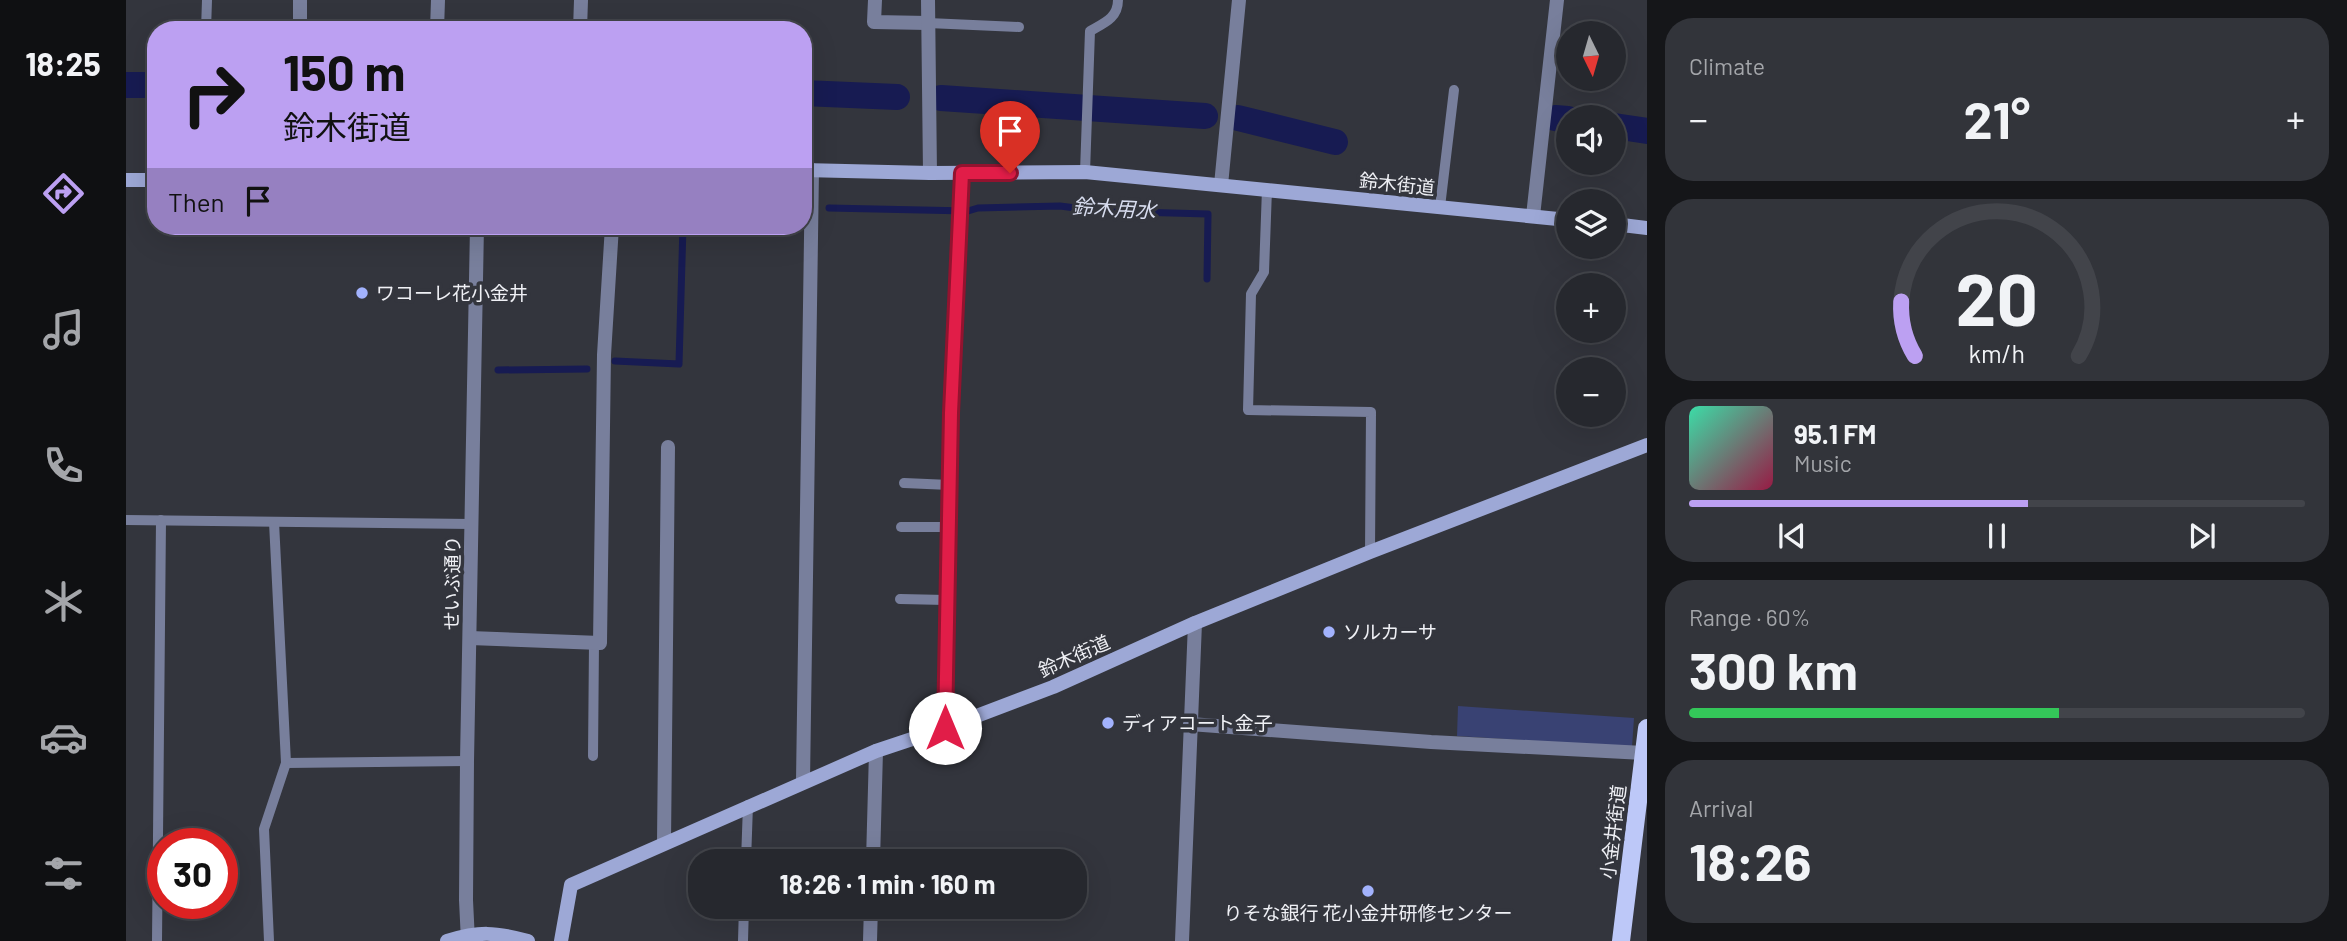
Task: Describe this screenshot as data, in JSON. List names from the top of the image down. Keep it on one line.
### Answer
{"streets":{"main road":["鈴木街道","小金井街道"],"street":["せいぶ通り"]},"water":["鈴木用水"],"places":["ワコーレ花小金井","ソルカーサ","ディアコート金子","りそな銀行 花小金井研修センター"],"north":"bottom","page":{"tabs":"18:25","tile":["Climate",["Range · 60%","300 km"],["Arrival","18:26"]],"map_buttons":["+","−"],"turn":["150 m","鈴木街道"],"heat":["−","21°","+"],"then":"Then","song":["95.1 FM","Music"],"limit":"30","trip":"18:26 · 1 min · 160 m","gauge":["20","km/h"]}}
